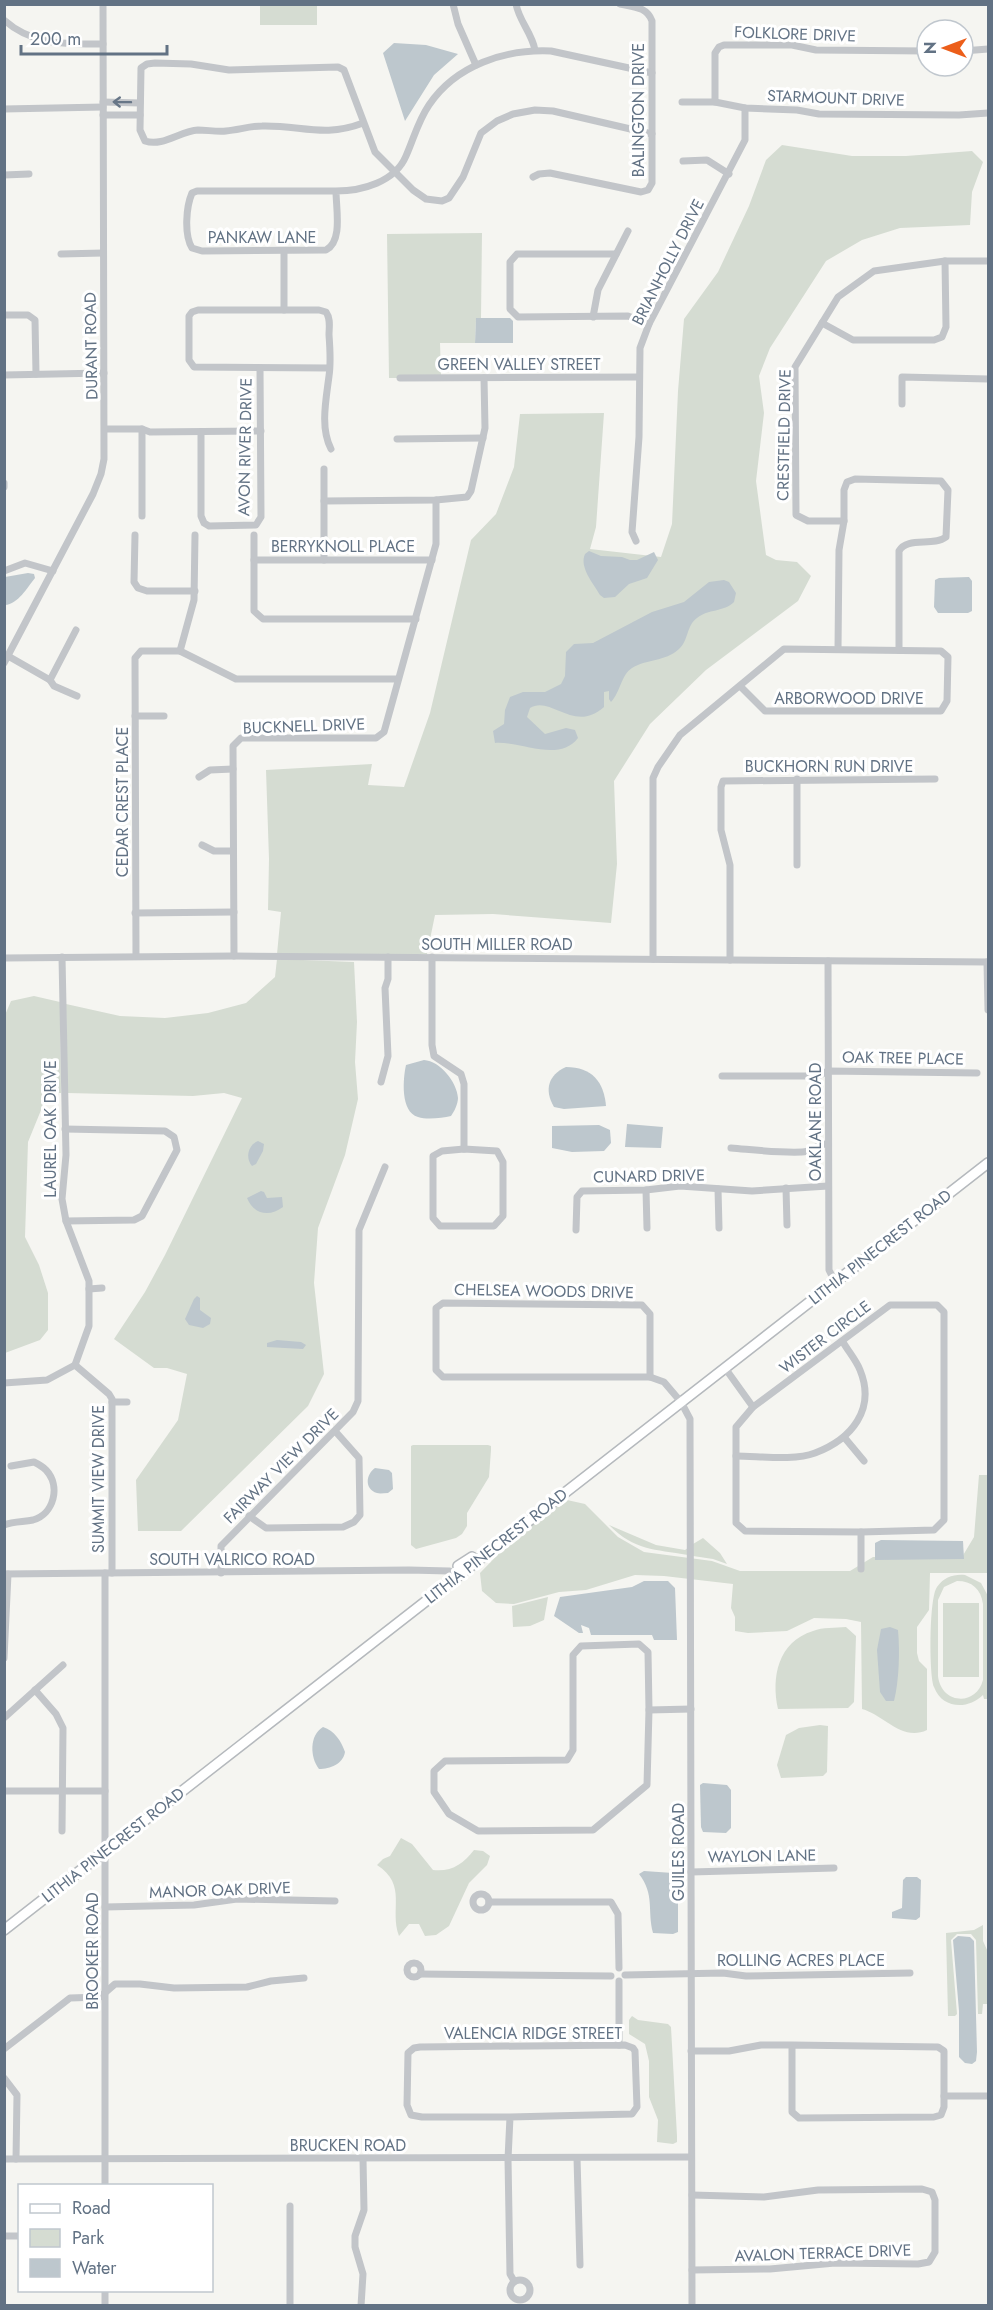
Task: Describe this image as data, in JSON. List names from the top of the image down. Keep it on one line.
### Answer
{"streets":{"main road":["LITHIA PINECREST ROAD"],"street":["FOLKLORE DRIVE","STARMOUNT DRIVE","BALINGTON DRIVE","PANKAW LANE","BRIANHOLLY DRIVE","DURANT ROAD","GREEN VALLEY STREET","CRESTFIELD DRIVE","AVON RIVER DRIVE","BERRYKNOLL PLACE","ARBORWOOD DRIVE","BUCKNELL DRIVE","BUCKHORN RUN DRIVE","CEDAR CREST PLACE","SOUTH MILLER ROAD","OAK TREE PLACE","OAKLANE ROAD","LAUREL OAK DRIVE","CUNARD DRIVE","CHELSEA WOODS DRIVE","WISTER CIRCLE","FAIRWAY VIEW DRIVE","SUMMIT VIEW DRIVE","SOUTH VALRICO ROAD","GUILES ROAD","WAYLON LANE","MANOR OAK DRIVE","BROOKER ROAD","ROLLING ACRES PLACE","VALENCIA RIDGE STREET","BRUCKEN ROAD","AVALON TERRACE DRIVE"]},"crossings":[["FOLKLORE DRIVE","STARMOUNT DRIVE"],["STARMOUNT DRIVE","BRIANHOLLY DRIVE"],["BALINGTON DRIVE","PANKAW LANE"],["BRIANHOLLY DRIVE","GREEN VALLEY STREET"],["BERRYKNOLL PLACE","BUCKNELL DRIVE"],["ARBORWOOD DRIVE","SOUTH MILLER ROAD"],["BUCKNELL DRIVE","SOUTH MILLER ROAD"],["BUCKHORN RUN DRIVE","SOUTH MILLER ROAD"],["CEDAR CREST PLACE","SOUTH MILLER ROAD"],["SOUTH MILLER ROAD","OAKLANE ROAD"],["SOUTH MILLER ROAD","LAUREL OAK DRIVE"],["OAK TREE PLACE","OAKLANE ROAD"],["OAKLANE ROAD","CUNARD DRIVE"],["OAKLANE ROAD","LITHIA PINECREST ROAD"],["LAUREL OAK DRIVE","SUMMIT VIEW DRIVE"],["LITHIA PINECREST ROAD","SOUTH VALRICO ROAD"],["LITHIA PINECREST ROAD","GUILES ROAD"],["LITHIA PINECREST ROAD","BROOKER ROAD"],["FAIRWAY VIEW DRIVE","SOUTH VALRICO ROAD"],["SUMMIT VIEW DRIVE","SOUTH VALRICO ROAD"],["SUMMIT VIEW DRIVE","BROOKER ROAD"],["SOUTH VALRICO ROAD","BROOKER ROAD"],["GUILES ROAD","WAYLON LANE"],["GUILES ROAD","ROLLING ACRES PLACE"],["GUILES ROAD","BRUCKEN ROAD"],["GUILES ROAD","AVALON TERRACE DRIVE"],["MANOR OAK DRIVE","BROOKER ROAD"],["BROOKER ROAD","BRUCKEN ROAD"]],"legend":["Road","Park","Water"],"scale_bar":"200 m","north":"left"}
